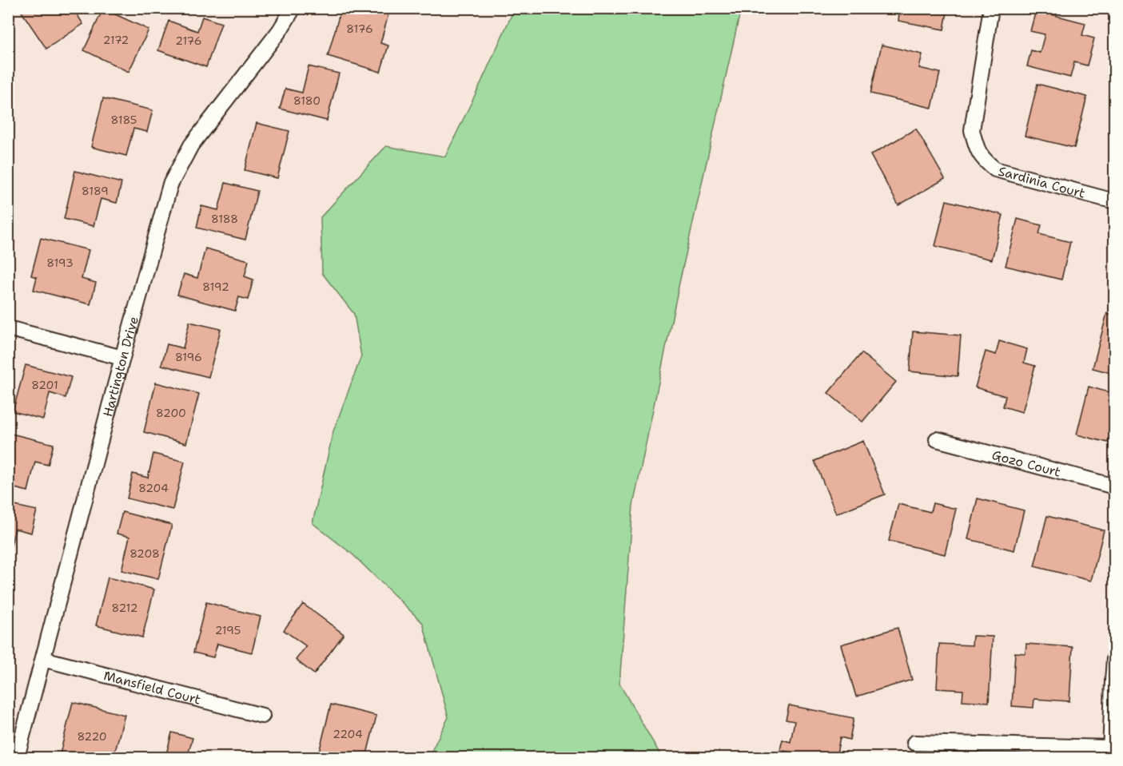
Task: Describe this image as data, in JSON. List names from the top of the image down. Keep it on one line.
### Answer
{"streets":{"street":["Sardinia Court","Hartington Drive","Gozo Court","Mansfield Court"]},"crossings":[["Hartington Drive","Mansfield Court"]],"house_numbers":["8176","2172","2176","8180","8185","8189","8188","8193","8192","8196","8201","8200","8204","8208","8212","2195","2204","8220"]}
